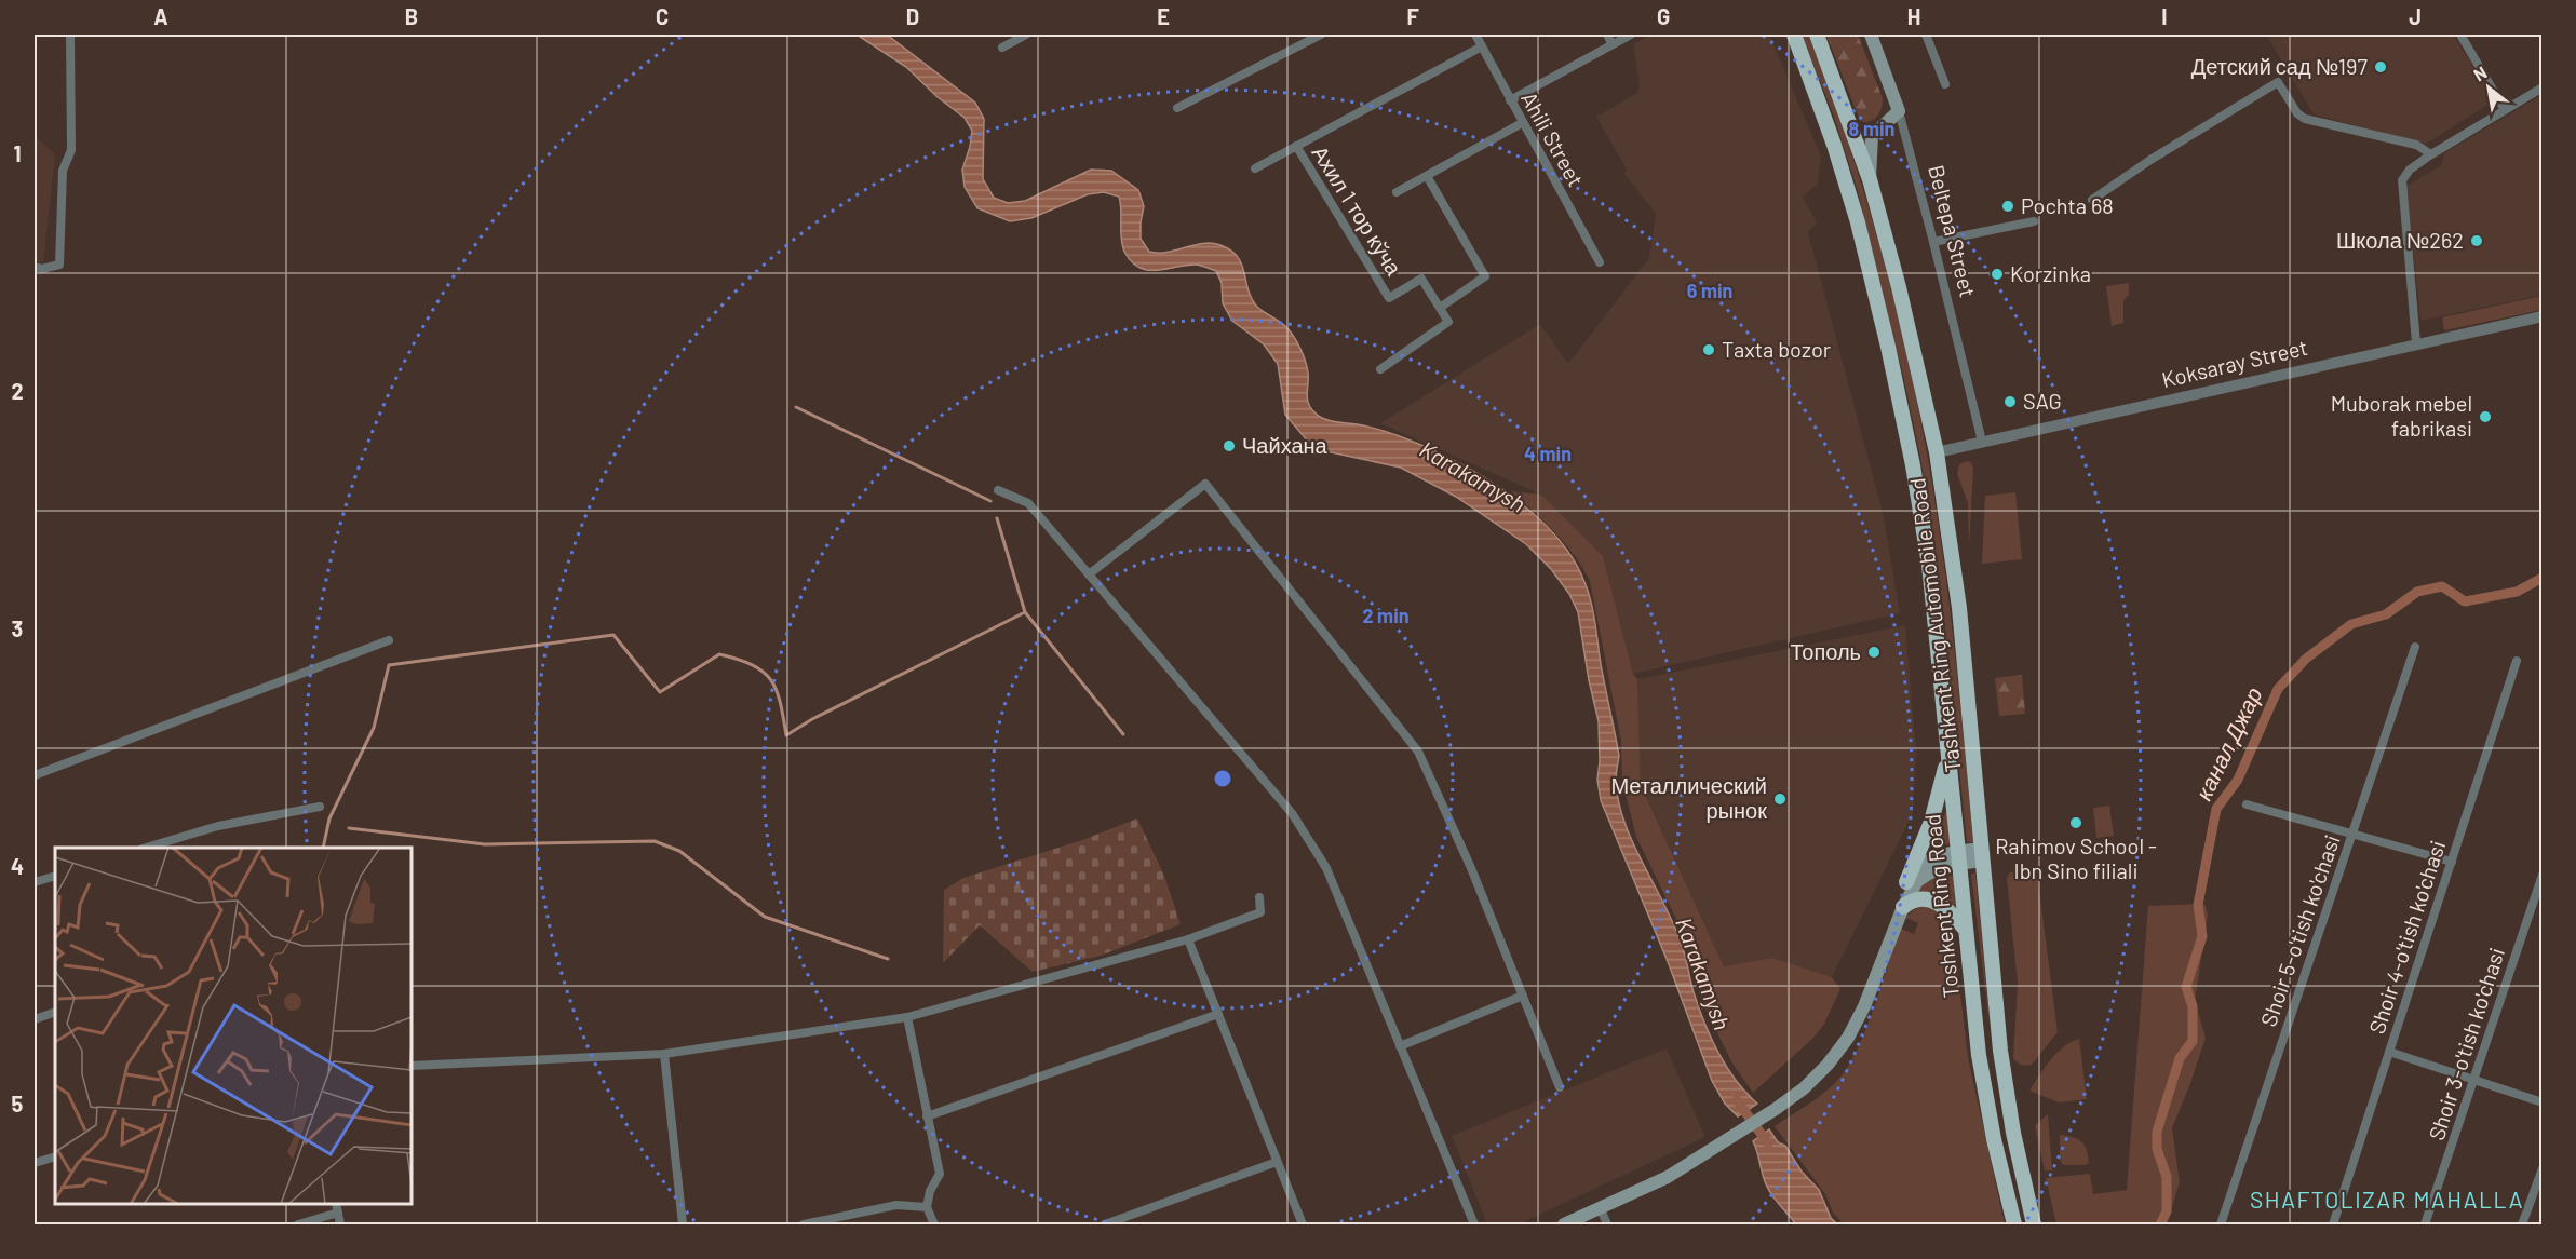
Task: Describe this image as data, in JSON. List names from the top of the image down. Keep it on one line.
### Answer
{"streets":{"highway":["Tashkent Ring Automobile Road","Toshkent Ring Road"],"main road":["Beltepa Street"],"street":["Ahili Street","Ахил 1 тор кўча","Koksaray Street","Shoir 5-o'tish ko'chasi","Shoir 4-o'tish ko'chasi","Shoir 3-o'tish ko'chasi"]},"crossings":[["Ahili Street","Ахил 1 тор кўча"],["Beltepa Street","Koksaray Street"],["Koksaray Street","Tashkent Ring Automobile Road"],["Tashkent Ring Automobile Road","Toshkent Ring Road"]],"districts":["SHAFTOLIZAR MAHALLA"],"water":["Karakamysh","канал Джар"],"places":["Детский сад №197","Pochta 68","Школа №262","Korzinka","Taxta bozor","SAG","Muborak mebel fabrikasi","Чайхана","Тополь","Металлический рынок","Rahimov School - Ibn Sino filiali"],"north":"top left","grid":{"columns":["A","B","C","D","E","F","G","H","I","J"],"rows":["1","2","3","4","5"]},"rings":["8 min","6 min","4 min","2 min"]}
